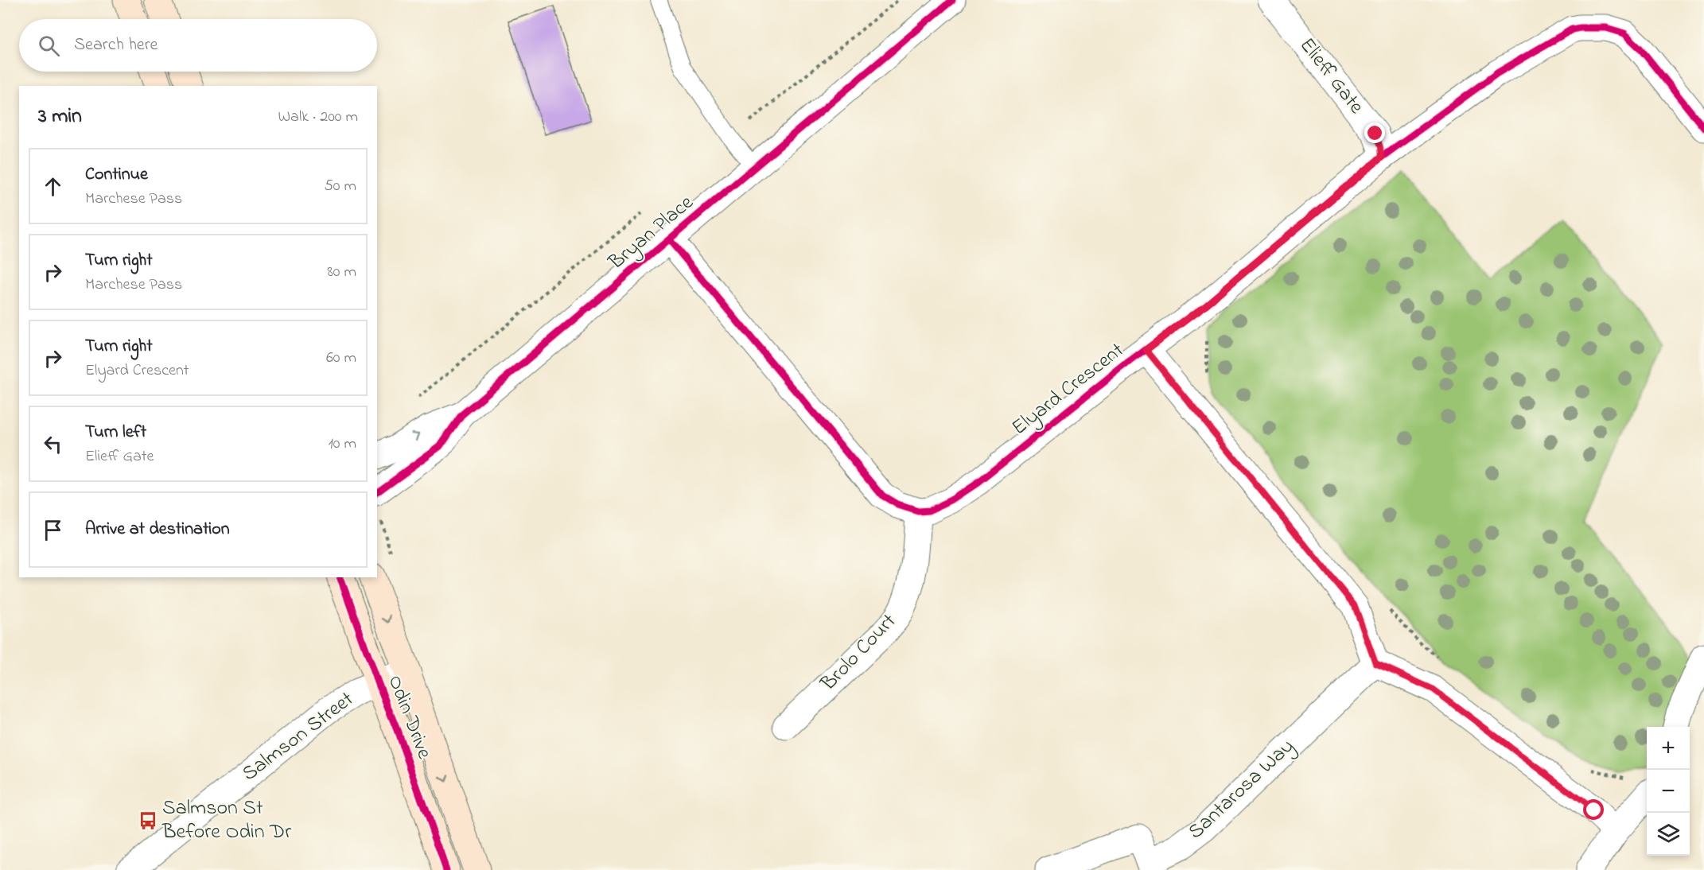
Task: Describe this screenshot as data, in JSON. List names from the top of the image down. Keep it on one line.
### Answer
{"streets":{"main road":["Odin Drive"],"street":["Elieff Gate","Bryan Place","Elyard Crescent","Brolo Court","Salmson Street","Santarosa Way"]},"crossings":[["Elieff Gate","Elyard Crescent"],["Elyard Crescent","Brolo Court"],["Odin Drive","Salmson Street"]],"places":{"bus stop":["Salmson St Before Odin Dr"]},"page":{"search":"Search here","heading":["3 min","Walk · 200 m"],"list":[["Continue","Marchese Pass","50 m"],["Turn right","Marchese Pass","80 m"],["Turn right","Elyard Crescent","60 m"],["Turn left","Elieff Gate","10 m"],"Arrive at destination"],"map_buttons":["+","−"]}}
